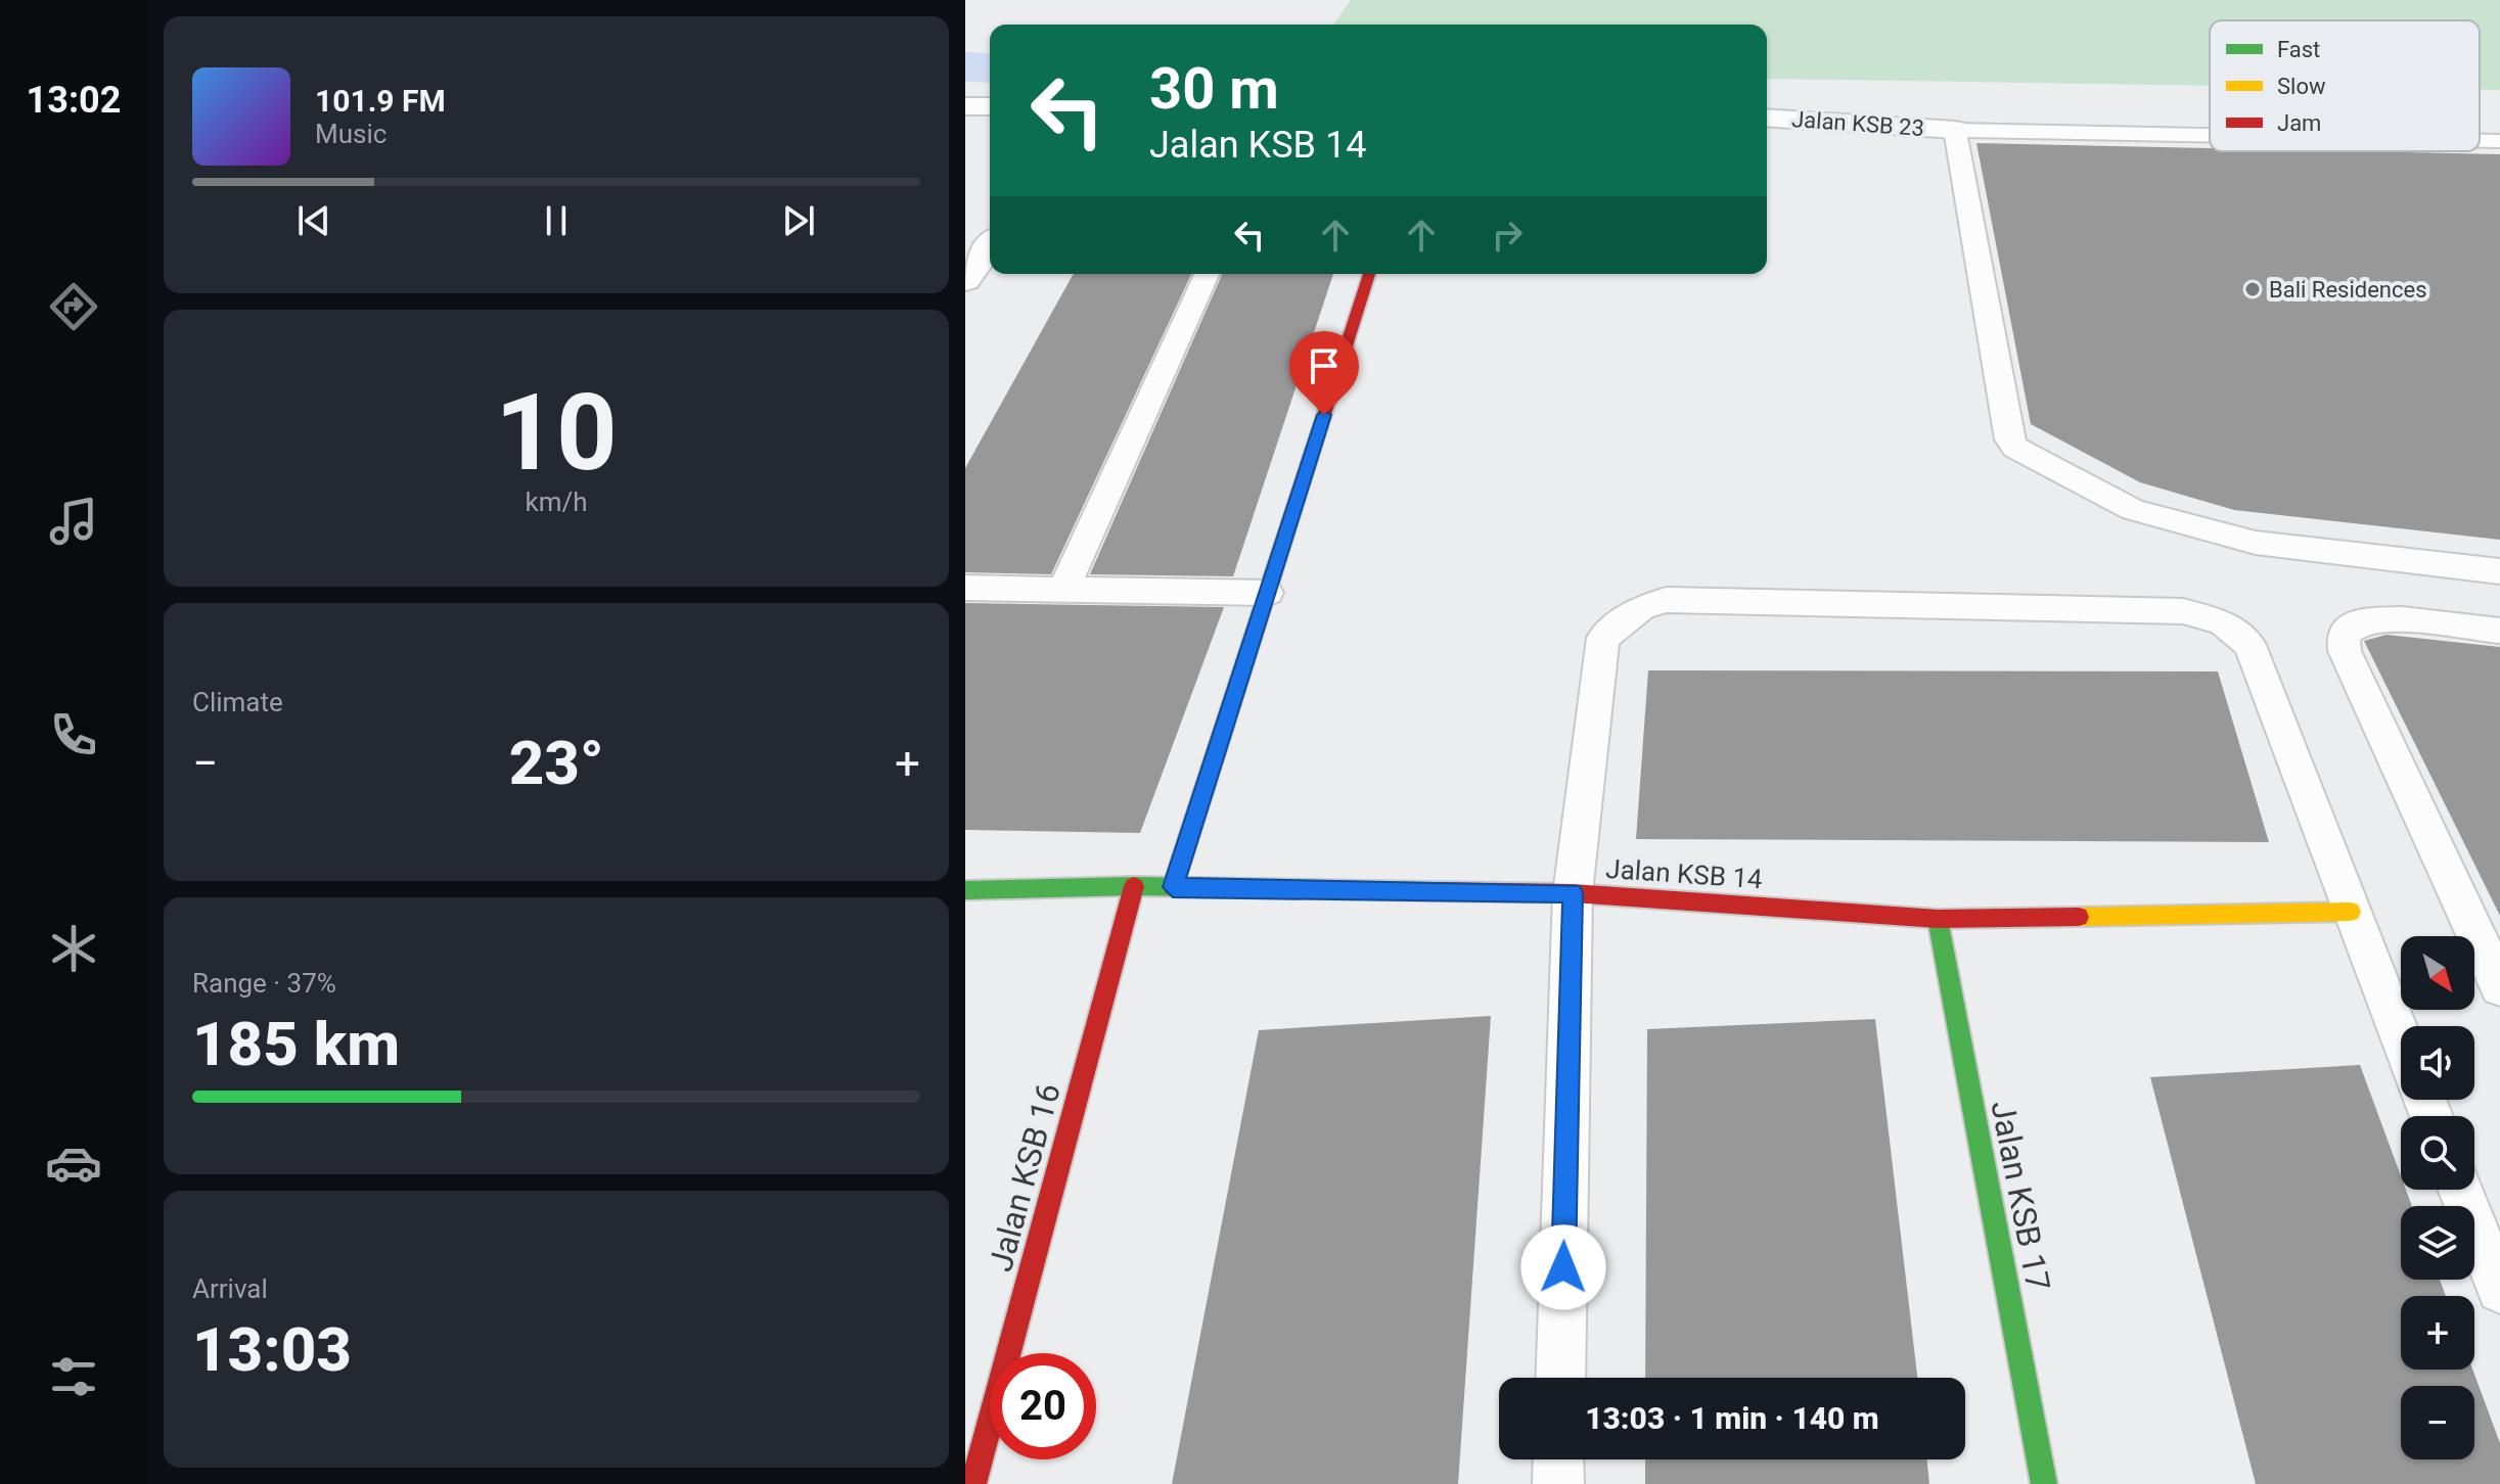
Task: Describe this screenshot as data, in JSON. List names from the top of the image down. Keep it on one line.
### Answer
{"streets":{"street":["Jalan KSB 23","Jalan KSB 14","Jalan KSB 16","Jalan KSB 17"]},"crossings":[["Jalan KSB 14","Jalan KSB 16"],["Jalan KSB 14","Jalan KSB 17"]],"places":["Bali Residences"],"legend":["Fast","Slow","Jam"],"north":"bottom right","page":{"tabs":"13:02","turn":["30 m","Jalan KSB 14"],"song":["101.9 FM","Music"],"tile":[["10","km/h"],"Climate",["Range · 37%","185 km"],["Arrival","13:03"]],"heat":["−","23°","+"],"map_buttons":["+","−"],"limit":"20","trip":"13:03 · 1 min · 140 m"}}
